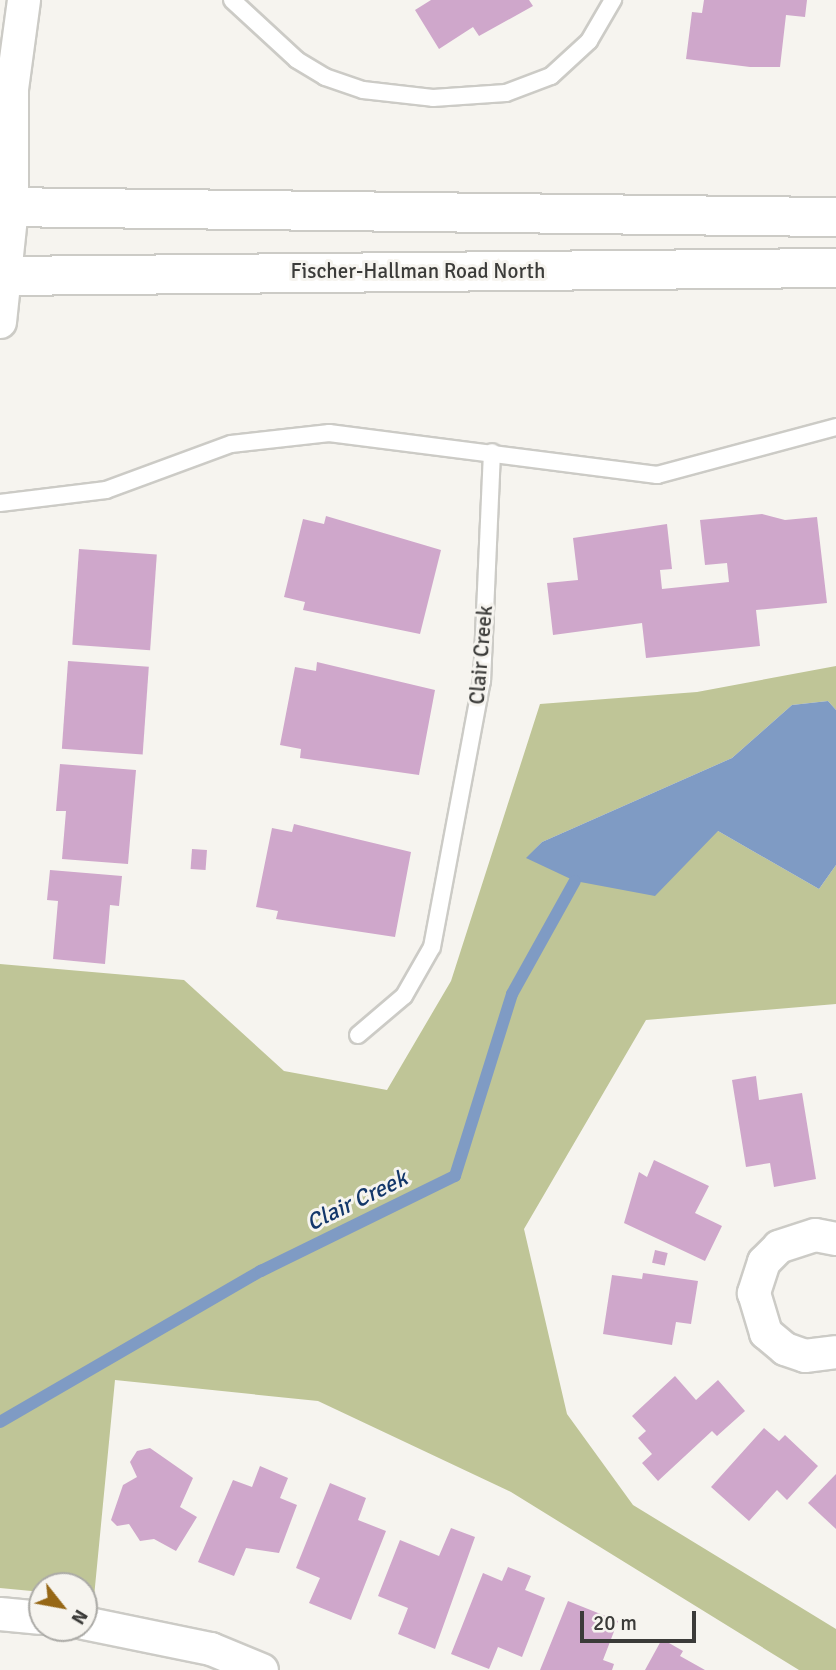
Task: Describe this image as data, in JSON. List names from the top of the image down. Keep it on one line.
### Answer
{"streets":{"main road":["Fischer-Hallman Road North"],"lane":["Clair Creek"]},"water":["Clair Creek"],"scale_bar":"20 m","north":"bottom right"}
